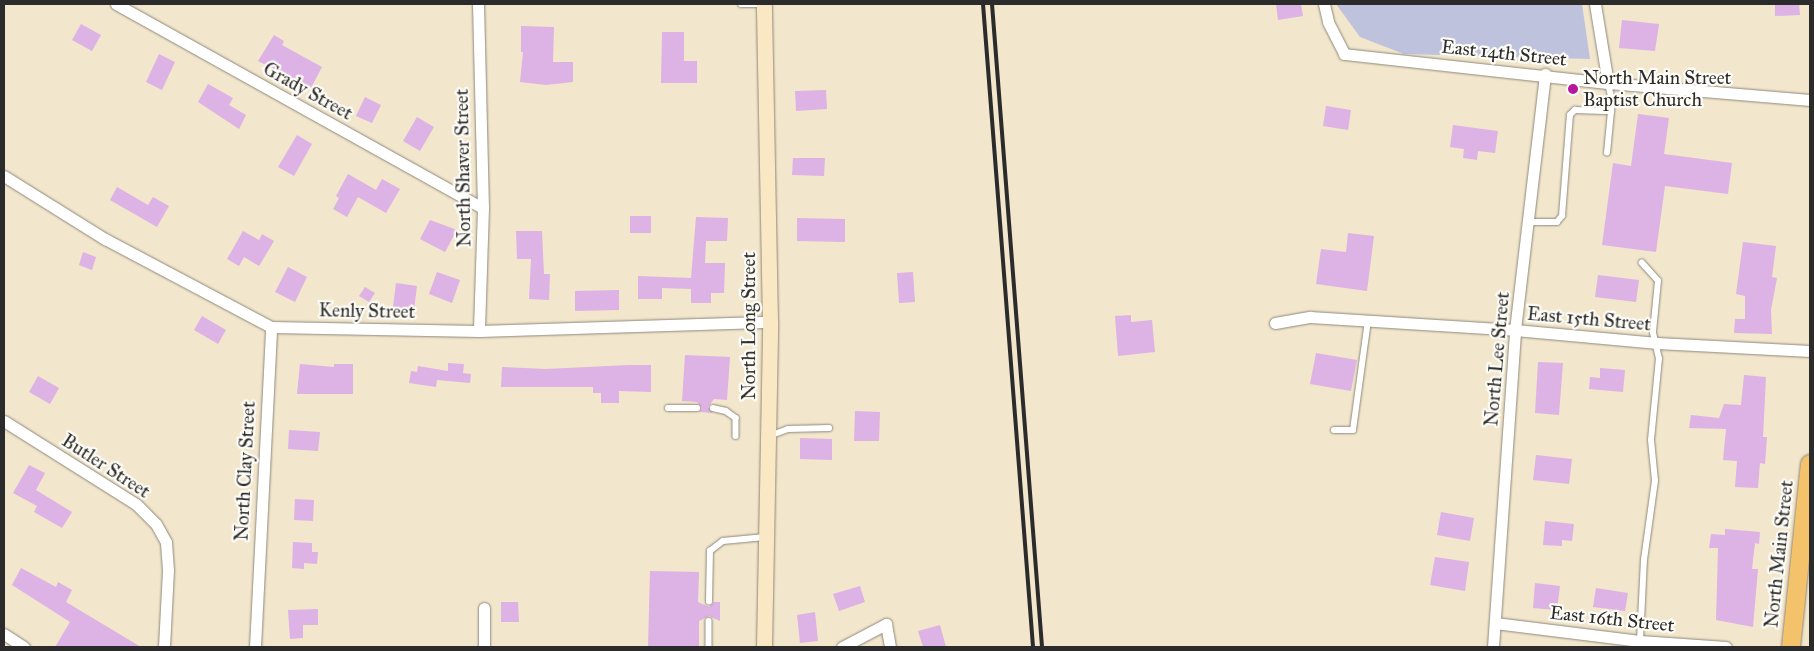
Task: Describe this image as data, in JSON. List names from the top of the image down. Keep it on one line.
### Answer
{"streets":{"main road":["North Main Street"],"street":["East 14th Street","Grady Street","North Shaver Street","Kenly Street","East 15th Street","North Long Street","North Lee Street","Butler Street","North Clay Street","East 16th Street"]},"crossings":[["East 14th Street","North Lee Street"],["Grady Street","North Shaver Street"],["North Shaver Street","Kenly Street"],["Kenly Street","North Long Street"],["Kenly Street","North Clay Street"],["East 15th Street","North Lee Street"],["North Lee Street","East 16th Street"]],"places":["North Main Street Baptist Church"]}
